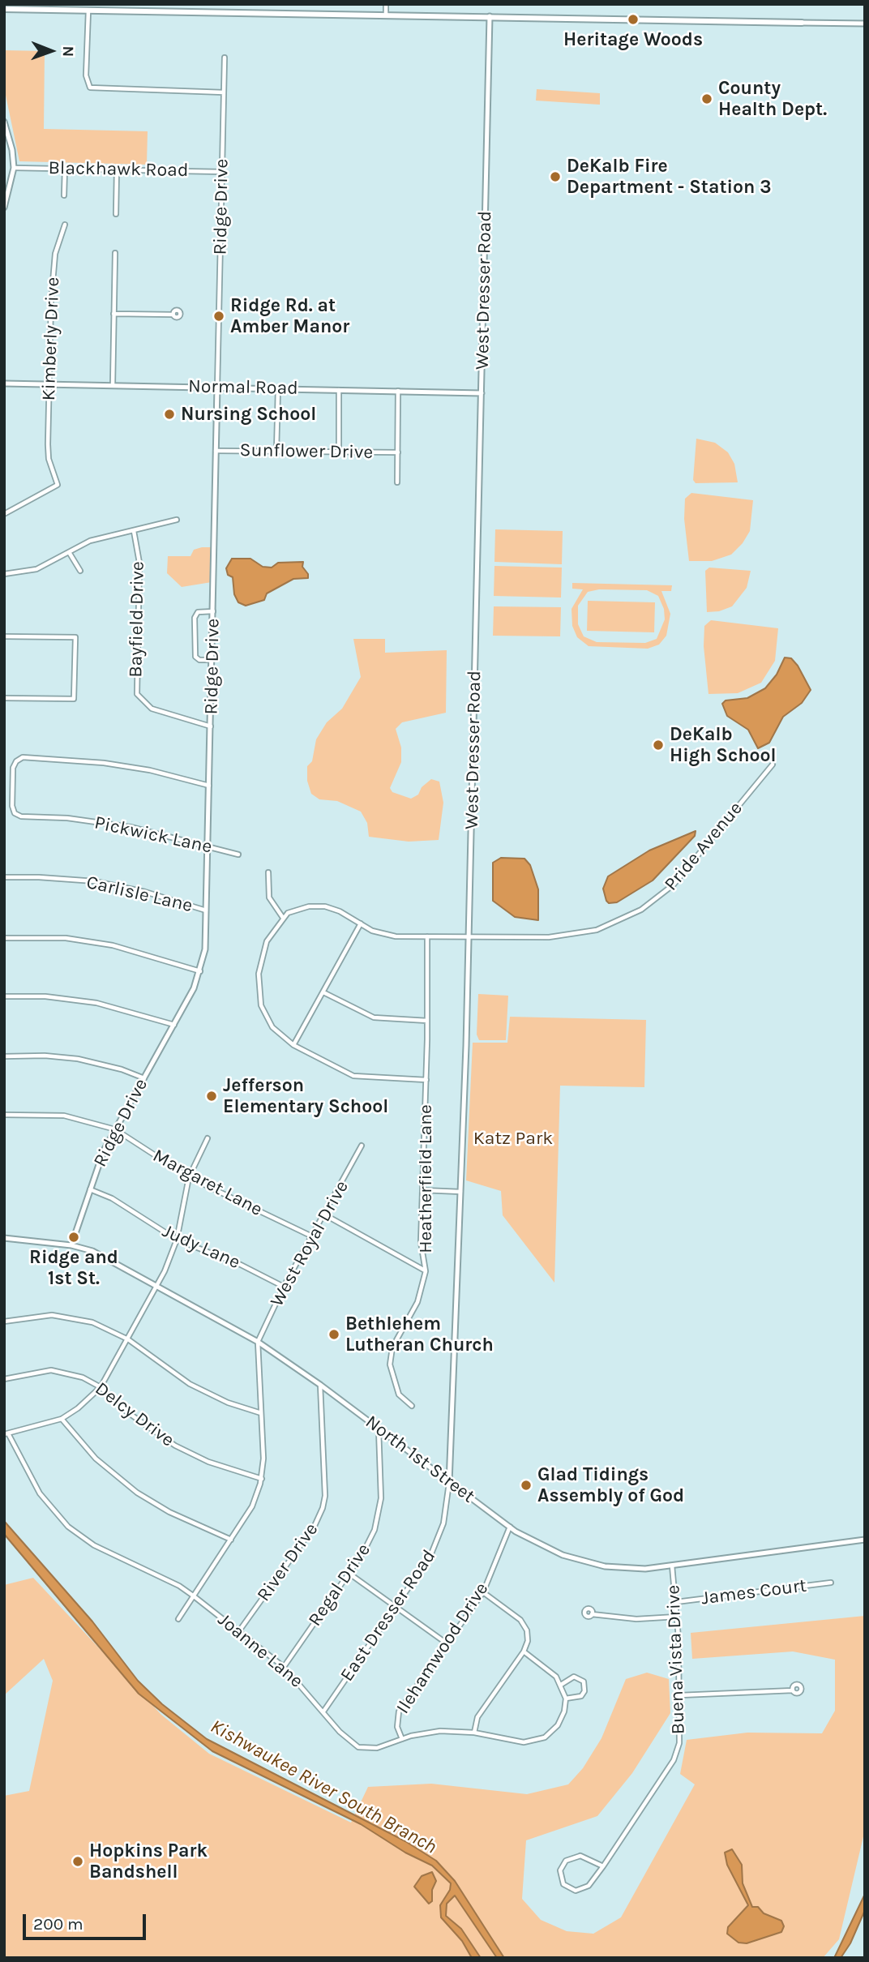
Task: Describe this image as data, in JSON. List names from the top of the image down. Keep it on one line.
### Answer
{"streets":{"street":["Blackhawk Road","Ridge Drive","West Dresser Road","Kimberly Drive","Normal Road","Sunflower Drive","Bayfield Drive","Pickwick Lane","Pride Avenue","Carlisle Lane","Heatherfield Lane","Margaret Lane","West Royal Drive","Judy Lane","Delcy Drive","North 1st Street","River Drive","Regal Drive","James Court","East Dresser Road","Ilehamwood Drive","Joanne Lane","Buena Vista Drive"]},"crossings":[["Blackhawk Road","Ridge Drive"],["Ridge Drive","Normal Road"],["Ridge Drive","Sunflower Drive"],["Ridge Drive","Bayfield Drive"],["Ridge Drive","Pickwick Lane"],["Ridge Drive","Carlisle Lane"],["Ridge Drive","Margaret Lane"],["Ridge Drive","Judy Lane"],["Ridge Drive","North 1st Street"],["West Dresser Road","Normal Road"],["West Dresser Road","Pride Avenue"],["West Dresser Road","North 1st Street"],["West Dresser Road","East Dresser Road"],["Kimberly Drive","Normal Road"],["Pride Avenue","Heatherfield Lane"],["Margaret Lane","West Royal Drive"],["West Royal Drive","Judy Lane"],["West Royal Drive","North 1st Street"],["North 1st Street","River Drive"],["North 1st Street","Regal Drive"],["North 1st Street","East Dresser Road"],["North 1st Street","Ilehamwood Drive"],["North 1st Street","Buena Vista Drive"],["River Drive","Joanne Lane"],["Regal Drive","Joanne Lane"],["James Court","Buena Vista Drive"],["East Dresser Road","Joanne Lane"],["Ilehamwood Drive","Joanne Lane"]],"water":["Kishwaukee River South Branch"],"parks":["Katz Park"],"places":["Heritage Woods","County Health Dept.","DeKalb Fire Department - Station 3","Ridge Rd. at Amber Manor","Nursing School","DeKalb High School","Jefferson Elementary School","Ridge and 1st St.","Bethlehem Lutheran Church","Glad Tidings Assembly of God","Hopkins Park Bandshell"],"scale_bar":"200 m","north":"right"}
